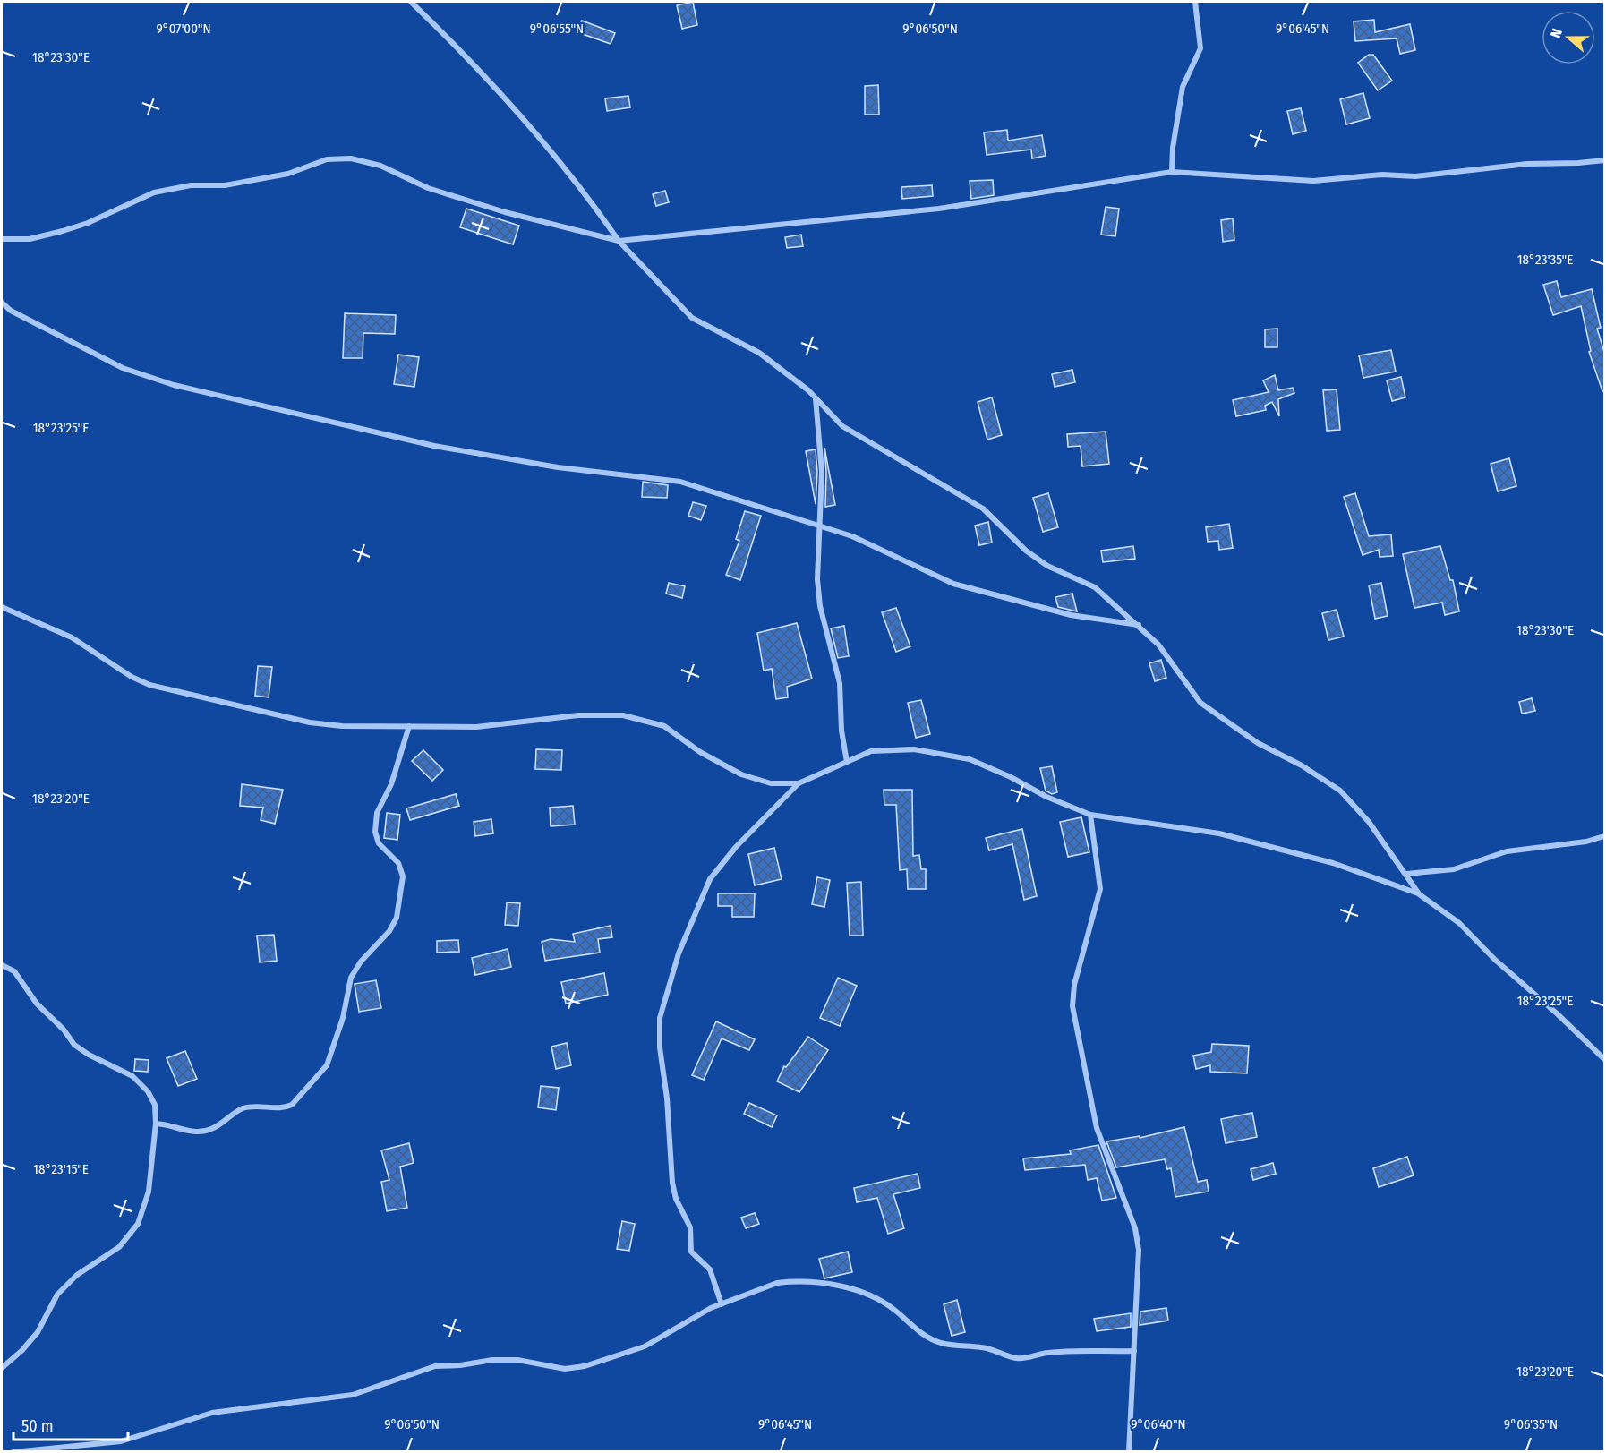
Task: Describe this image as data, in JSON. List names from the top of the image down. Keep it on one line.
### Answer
{"scale_bar":"50 m","north":"left","coordinates":["9°07'00\"N","9°06'55\"N","9°06'50\"N","9°06'45\"N","18°23'30\"E","18°23'35\"E","18°23'25\"E","18°23'20\"E","18°23'15\"E","9°06'40\"N","9°06'35\"N"]}
